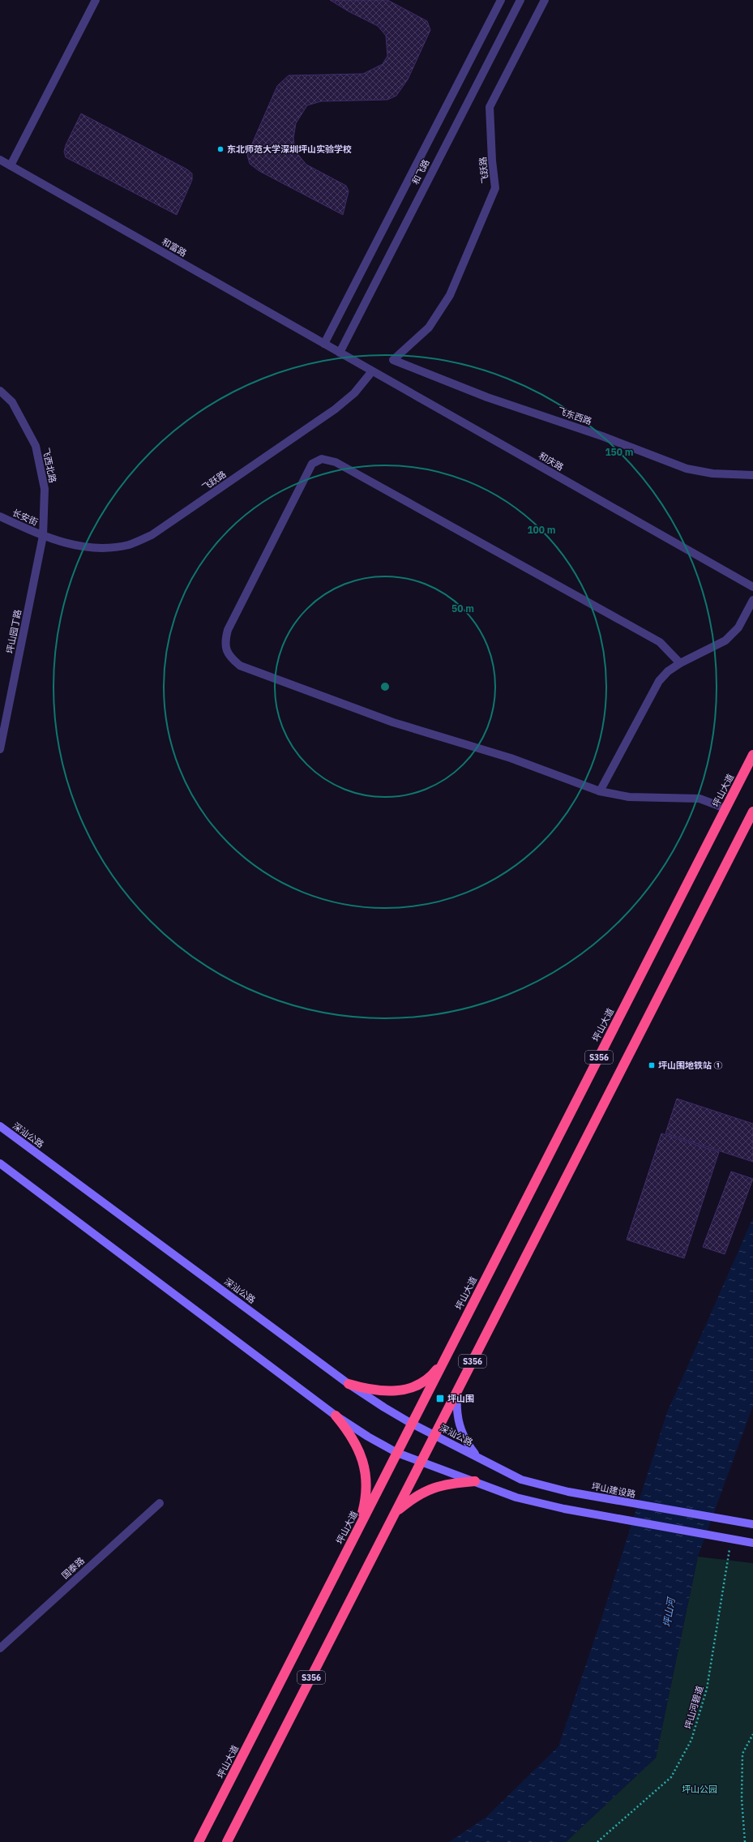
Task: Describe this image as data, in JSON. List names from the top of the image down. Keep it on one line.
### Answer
{"streets":{"highway":["坪山大道","S356"],"main road":["深汕公路","坪山建设路"],"street":["飞跃路","和飞路","和富路","飞东西路","和庆路","飞西北路","长安街","坪山园丁路","国泰路"],"path":["坪山河碧道"]},"crossings":[["飞跃路","飞东西路"],["飞跃路","和庆路"],["飞跃路","飞西北路"],["飞跃路","长安街"],["飞跃路","坪山园丁路"],["和飞路","和富路"],["和飞路","和庆路"],["和富路","和庆路"],["飞西北路","长安街"],["飞西北路","坪山园丁路"],["长安街","坪山园丁路"],["坪山大道","深汕公路"],["S356","深汕公路"],["深汕公路","坪山建设路"]],"water":["坪山河"],"parks":["坪山公园"],"places":{"other":["东北师范大学深圳坪山实验学校"],"transit":["坪山围地铁站 ①","坪山围"]},"rings":["150 m","100 m","50 m"]}
